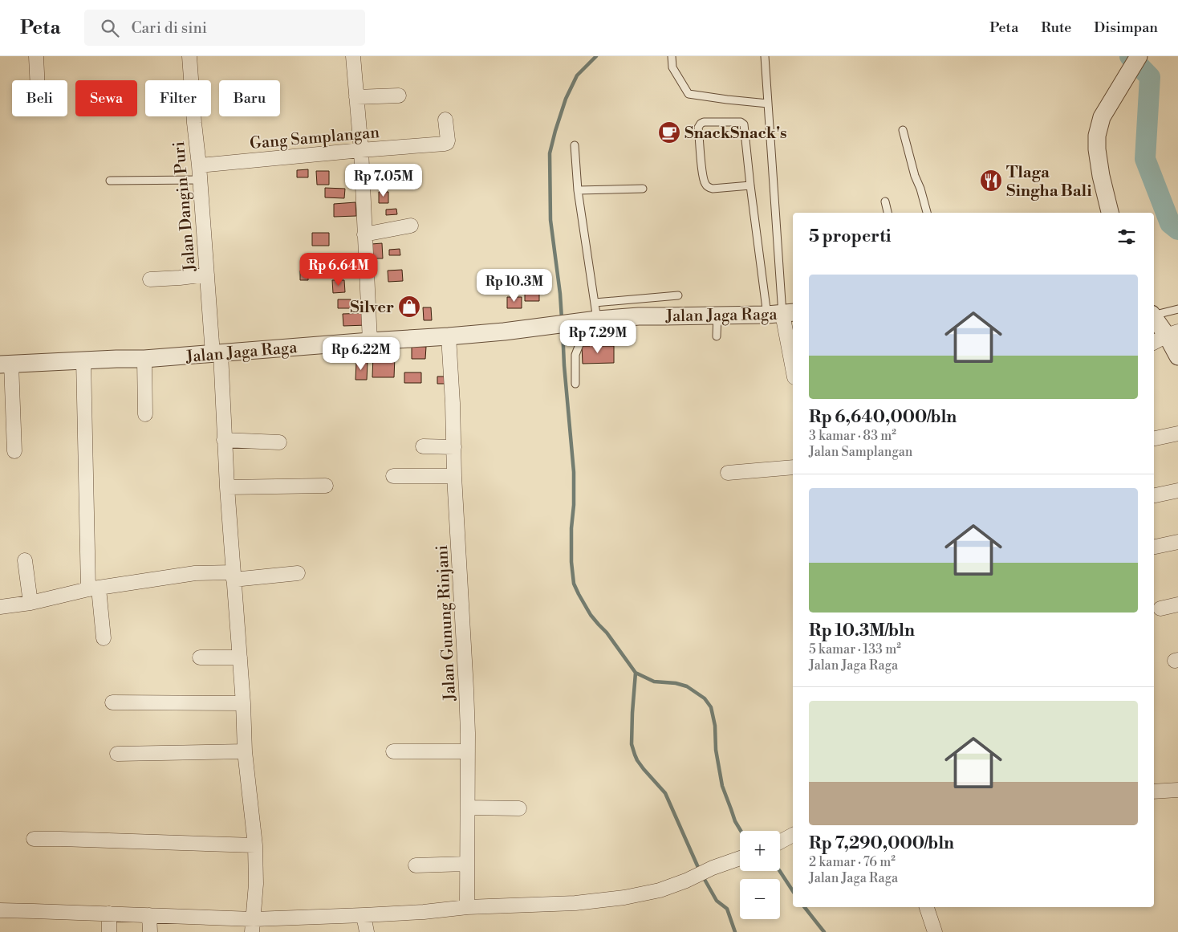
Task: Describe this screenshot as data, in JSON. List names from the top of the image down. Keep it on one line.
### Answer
{"streets":{"street":["Gang Samplangan","Jalan Dangin Puri","Jalan Jaga Raga","Jalan Gunung Rinjani"]},"crossings":[["Gang Samplangan","Jalan Dangin Puri"],["Jalan Dangin Puri","Jalan Jaga Raga"],["Jalan Jaga Raga","Jalan Gunung Rinjani"]],"places":{"cafe":["SnackSnack's"],"restaurant":["Tlaga Singha Bali"],"shop":["Silver"]},"page":{"header":"Peta","search":"Cari di sini","nav":["Peta","Rute","Disimpan"],"chip":["Beli","Sewa","Filter","Baru"],"price":["Rp 7.05M","Rp 6.64M","Rp 10.3M","Rp 7.29M","Rp 6.22M"],"heading":"5 properti","list":[{"name":"Rp 6,640,000/bln","note":"3 kamar · 83 m² · Jalan Samplangan"},{"name":"Rp 10.3M/bln","note":"5 kamar · 133 m² · Jalan Jaga Raga"},{"name":"Rp 7,290,000/bln","note":"2 kamar · 76 m² · Jalan Jaga Raga"}],"map_buttons":["+","−"]}}
